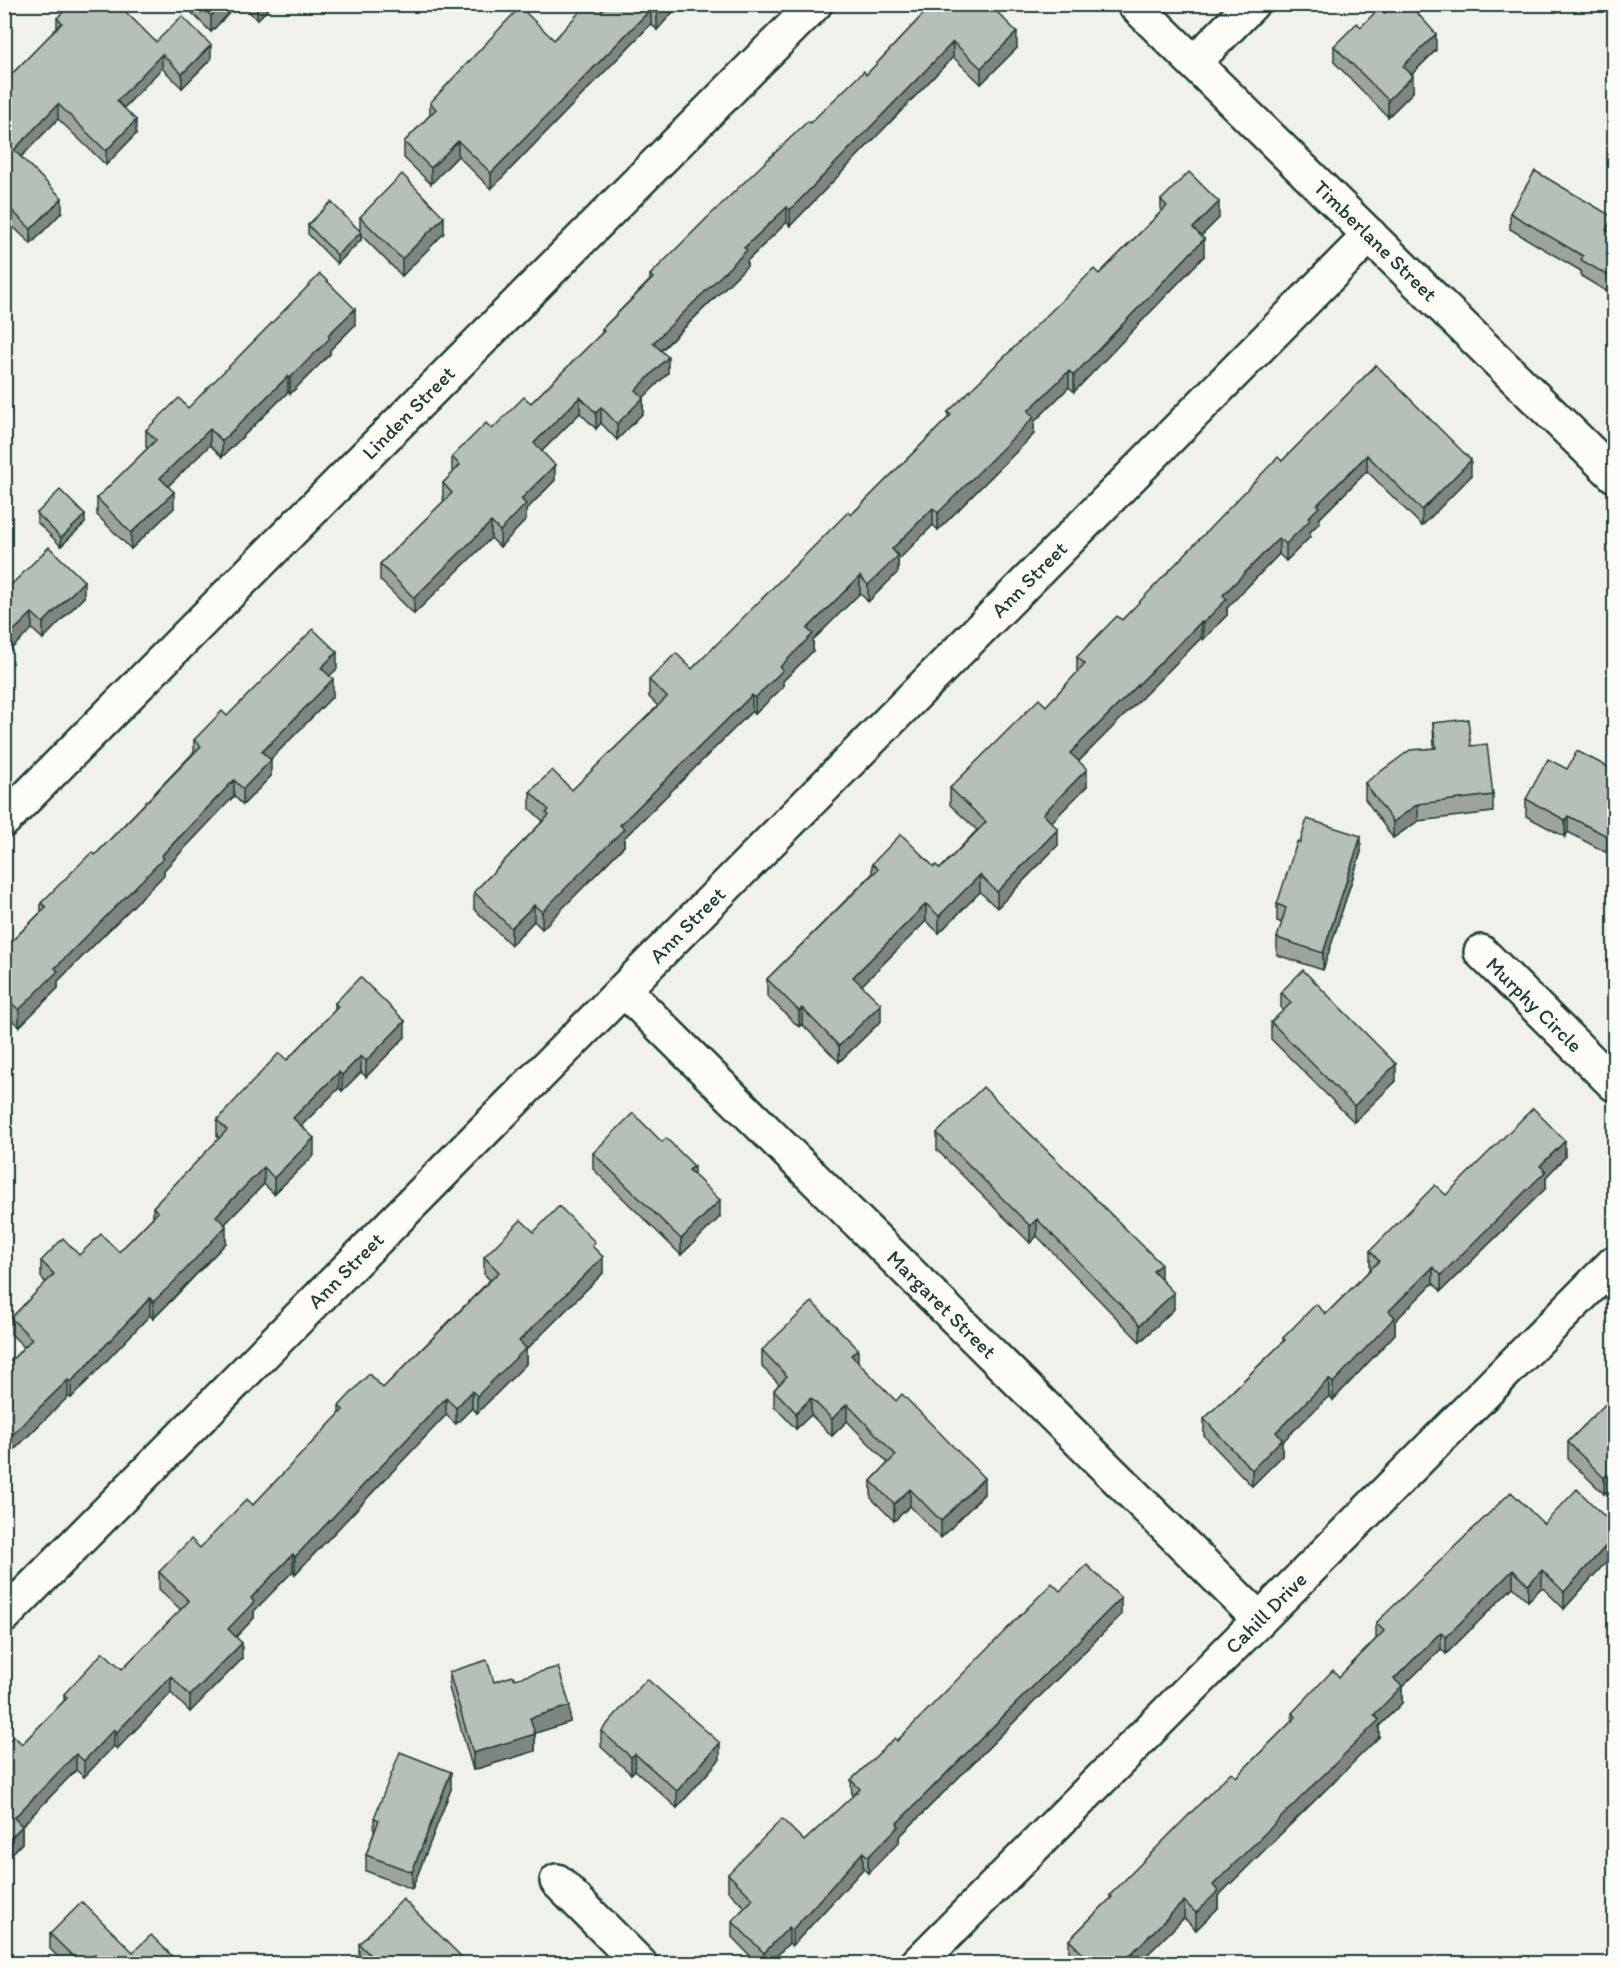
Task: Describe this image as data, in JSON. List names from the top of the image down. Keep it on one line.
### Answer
{"streets":{"street":["Timberlane Street","Linden Street","Ann Street","Murphy Circle","Margaret Street","Cahill Drive"]},"crossings":[["Timberlane Street","Ann Street"],["Ann Street","Margaret Street"],["Margaret Street","Cahill Drive"]]}
